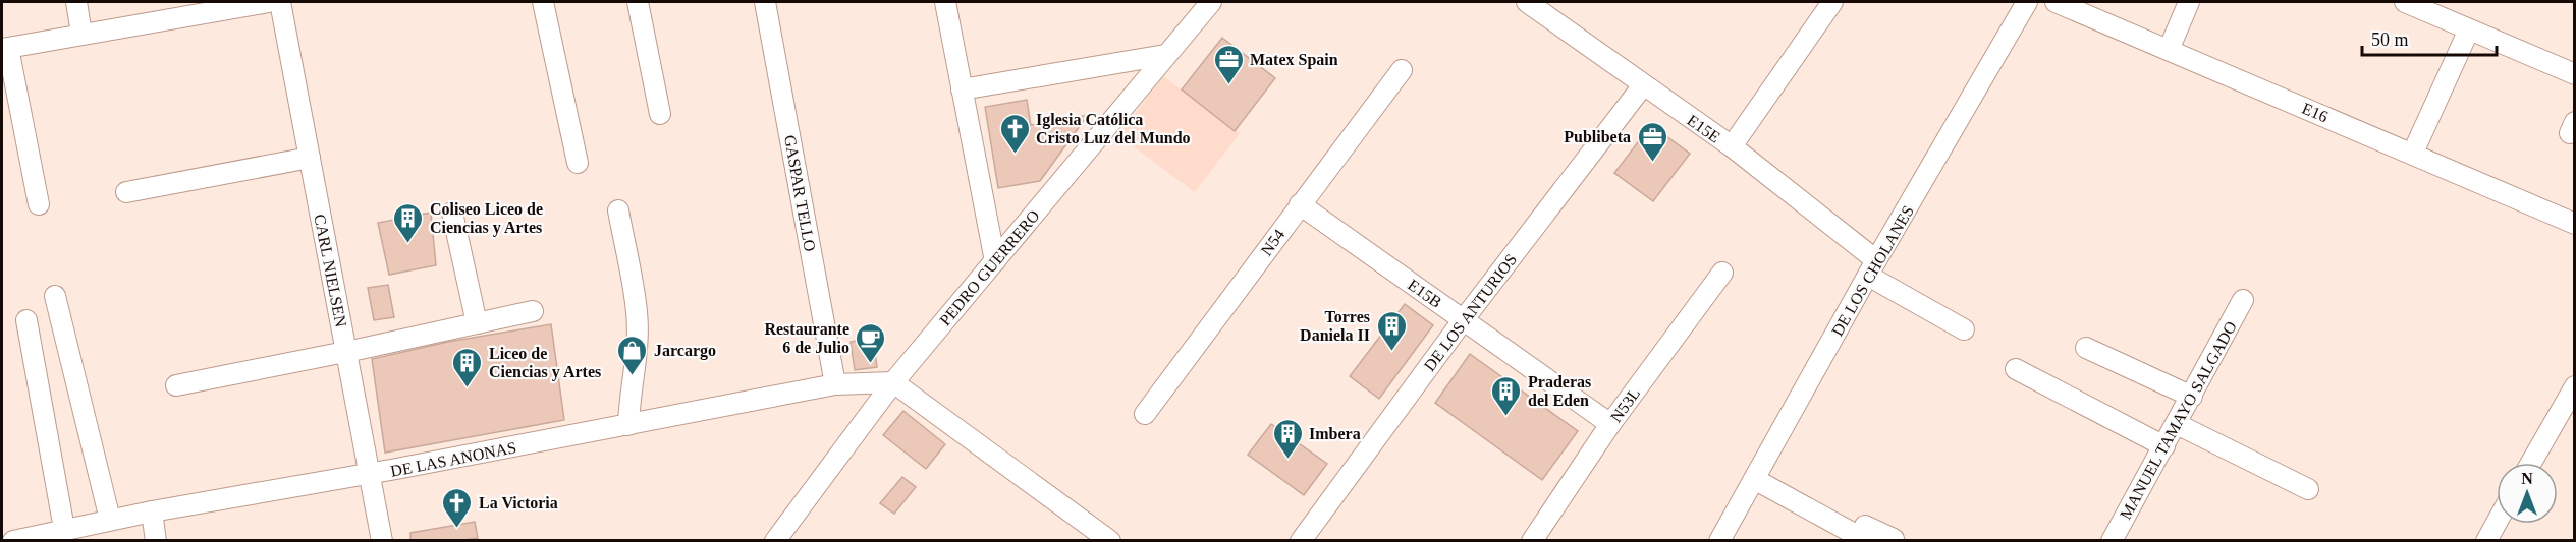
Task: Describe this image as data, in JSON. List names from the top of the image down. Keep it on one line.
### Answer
{"streets":{"street":["E16","E15E","GASPAR TELLO","N54","PEDRO GUERRERO","CARL NIELSEN","DE LOS CHOLANES","E15B","DE LOS ANTURIOS","N53L","MANUEL TAMAYO SALGADO","DE LAS ANONAS"]},"crossings":[["E15E","DE LOS CHOLANES"],["E15E","DE LOS ANTURIOS"],["GASPAR TELLO","DE LAS ANONAS"],["N54","E15B"],["PEDRO GUERRERO","DE LAS ANONAS"],["CARL NIELSEN","DE LAS ANONAS"],["E15B","DE LOS ANTURIOS"],["E15B","N53L"]],"places":{"office":["Matex Spain","Publibeta"],"church":["Iglesia Católica Cristo Luz del Mundo","La Victoria"],"building":["Coliseo Liceo de Ciencias y Artes","Torres Daniela II","Liceo de Ciencias y Artes","Praderas del Eden","Imbera"],"cafe":["Restaurante 6 de Julio"],"shop":["Jarcargo"]},"scale_bar":"50 m","north":"top"}
